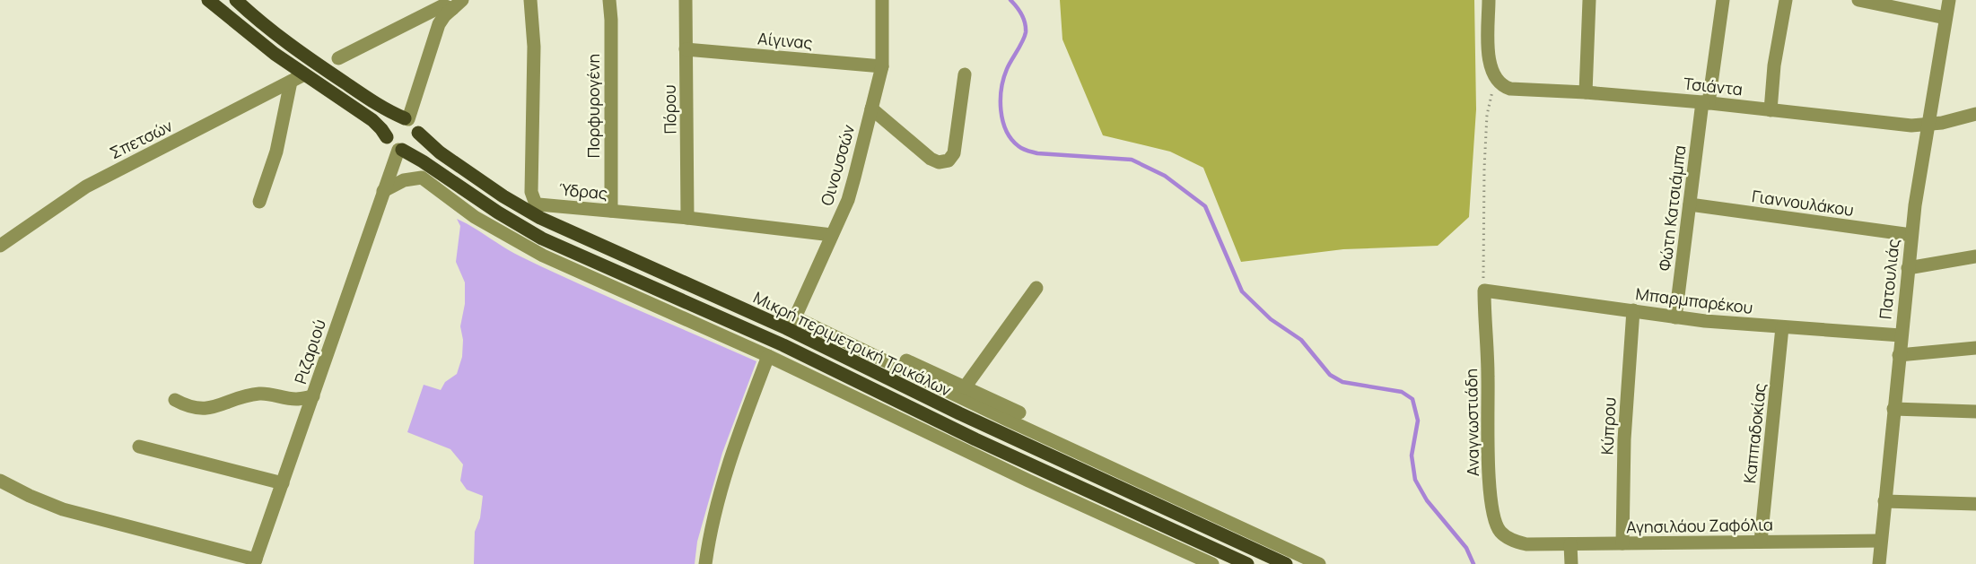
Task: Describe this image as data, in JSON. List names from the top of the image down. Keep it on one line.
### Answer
{"streets":{"main road":["Μικρή περιμετρική Τρικάλων"],"street":["Αίγινας","Τσιάντα","Πορφυρογένη","Πόρου","Σπετσών","Οινουσσών","Ύδρας","Γιαννουλάκου","Φώτη Κατσιάμπα","Πατουλιάς","Μπαρμπαρέκου","Ριζαριού","Αναγνωστιάδη","Κύπρου","Καππαδοκίας","Αγησιλάου Ζαφόλια"]},"crossings":[["Αίγινας","Πόρου"],["Αίγινας","Οινουσσών"],["Τσιάντα","Φώτη Κατσιάμπα"],["Τσιάντα","Πατουλιάς"],["Πορφυρογένη","Ύδρας"],["Πόρου","Ύδρας"],["Σπετσών","Μικρή περιμετρική Τρικάλων"],["Οινουσσών","Ύδρας"],["Οινουσσών","Μικρή περιμετρική Τρικάλων"],["Γιαννουλάκου","Φώτη Κατσιάμπα"],["Γιαννουλάκου","Πατουλιάς"],["Φώτη Κατσιάμπα","Μπαρμπαρέκου"],["Πατουλιάς","Μπαρμπαρέκου"],["Πατουλιάς","Αγησιλάου Ζαφόλια"],["Μπαρμπαρέκου","Αναγνωστιάδη"],["Μπαρμπαρέκου","Κύπρου"],["Μπαρμπαρέκου","Καππαδοκίας"],["Μικρή περιμετρική Τρικάλων","Ριζαριού"],["Αναγνωστιάδη","Αγησιλάου Ζαφόλια"],["Κύπρου","Αγησιλάου Ζαφόλια"],["Καππαδοκίας","Αγησιλάου Ζαφόλια"]]}
